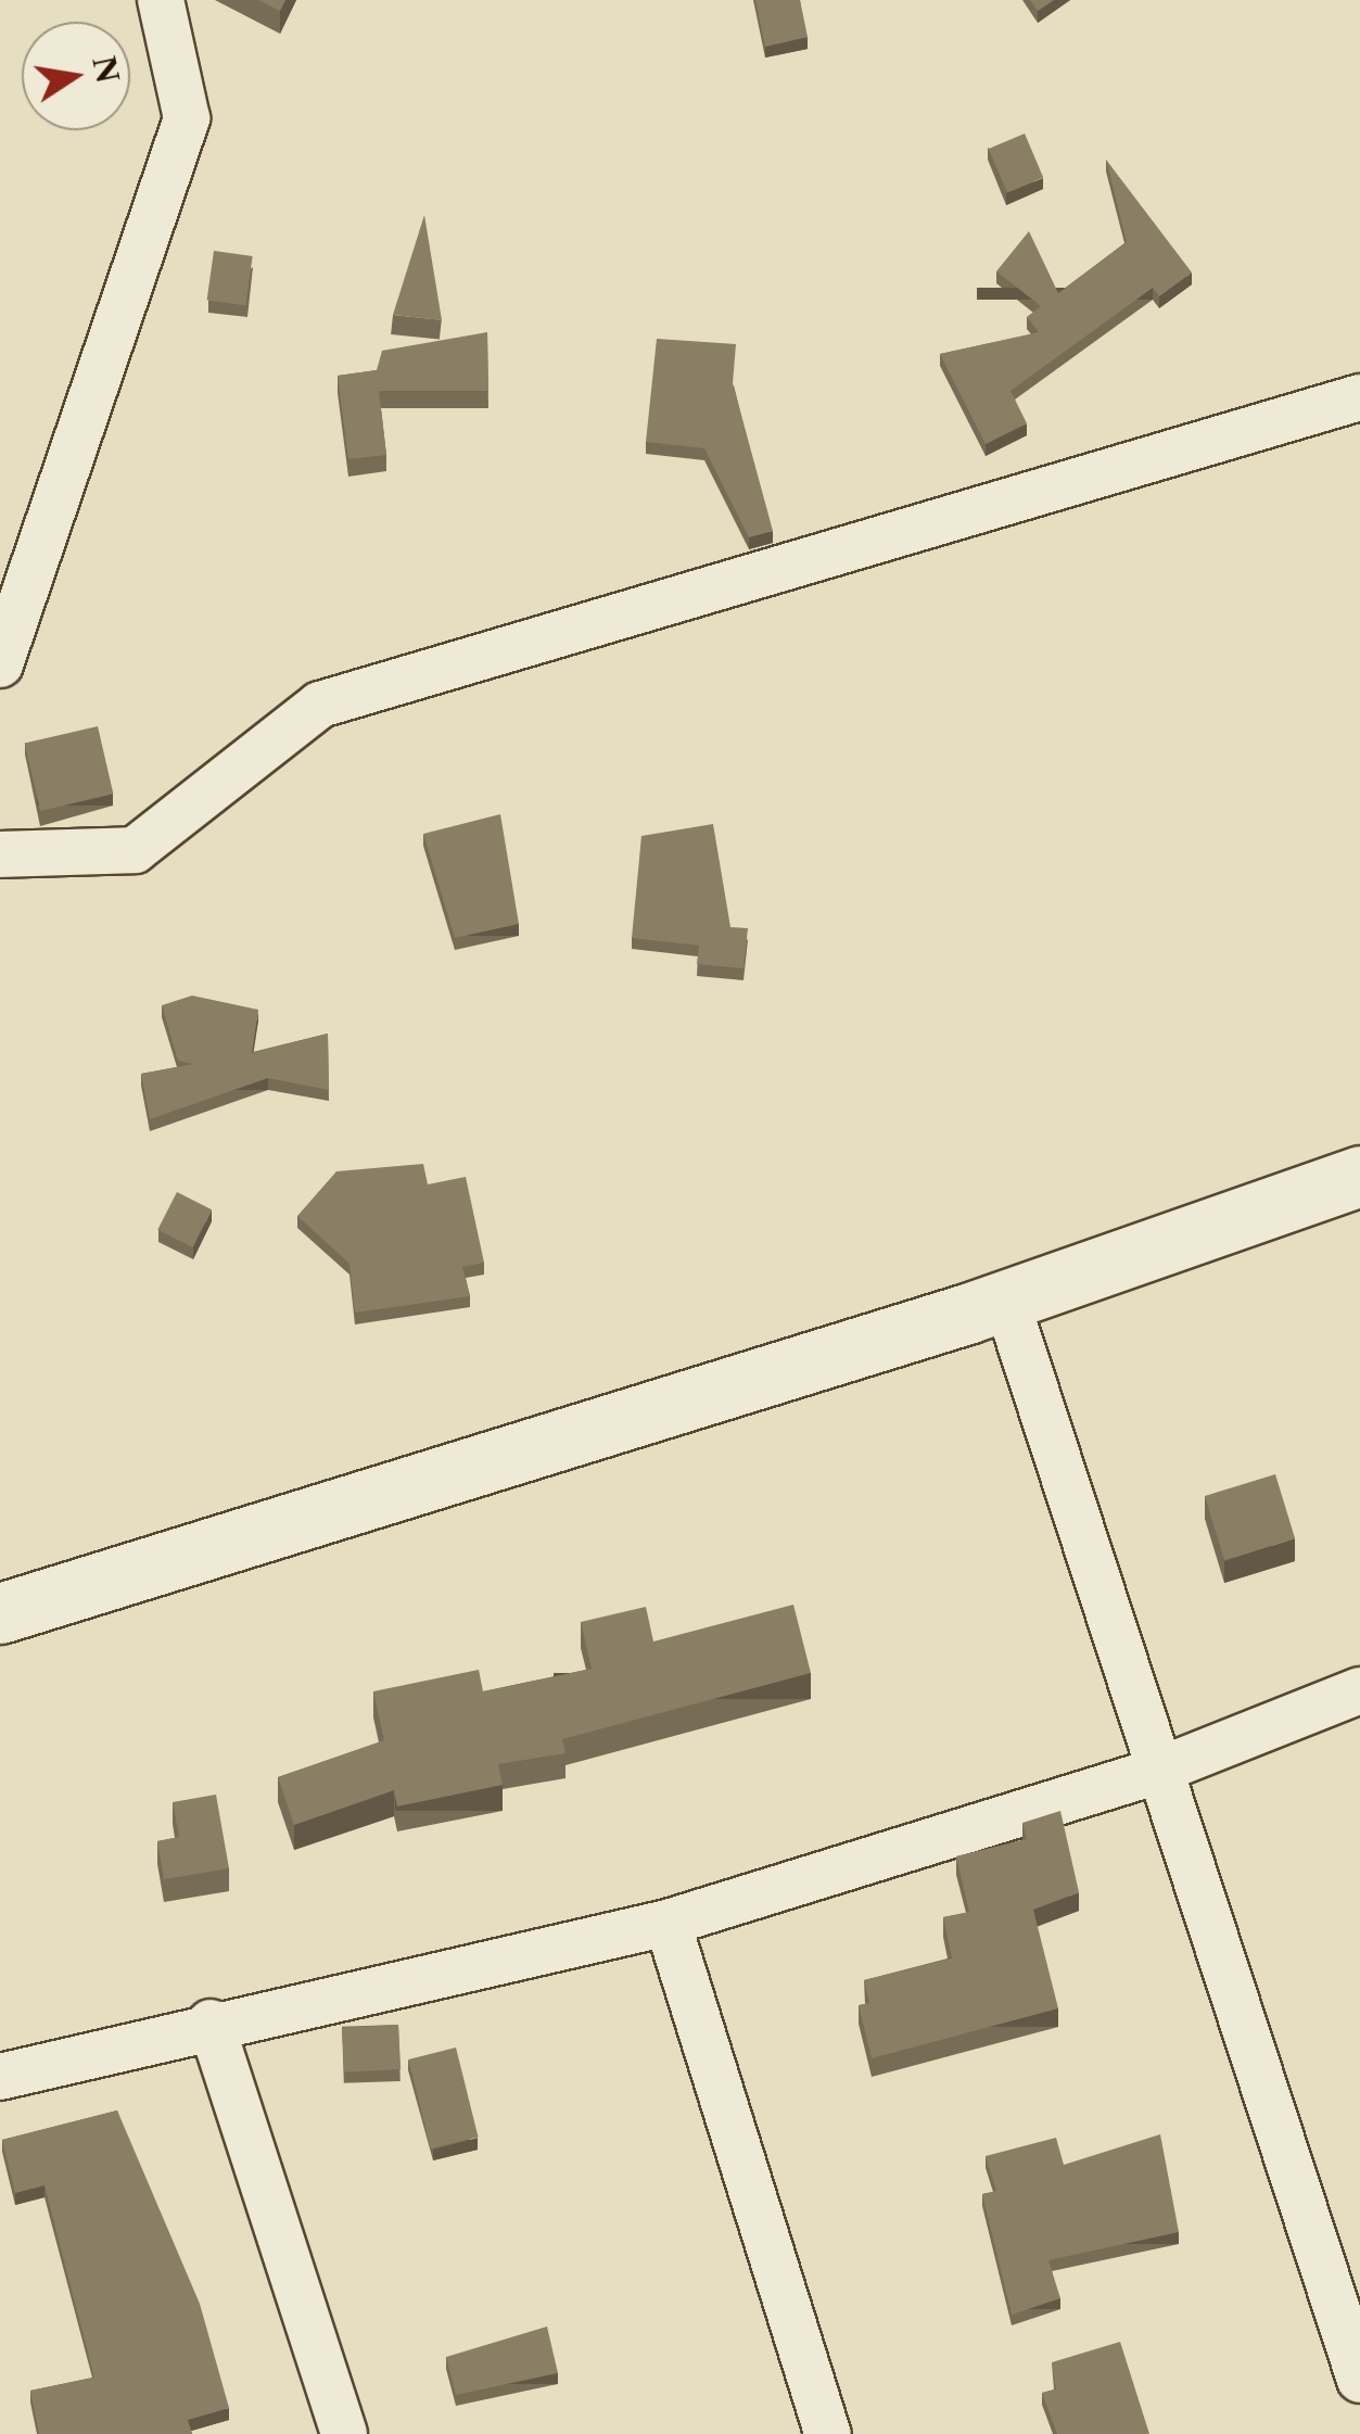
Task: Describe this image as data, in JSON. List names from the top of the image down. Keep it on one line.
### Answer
{"north":"right"}
